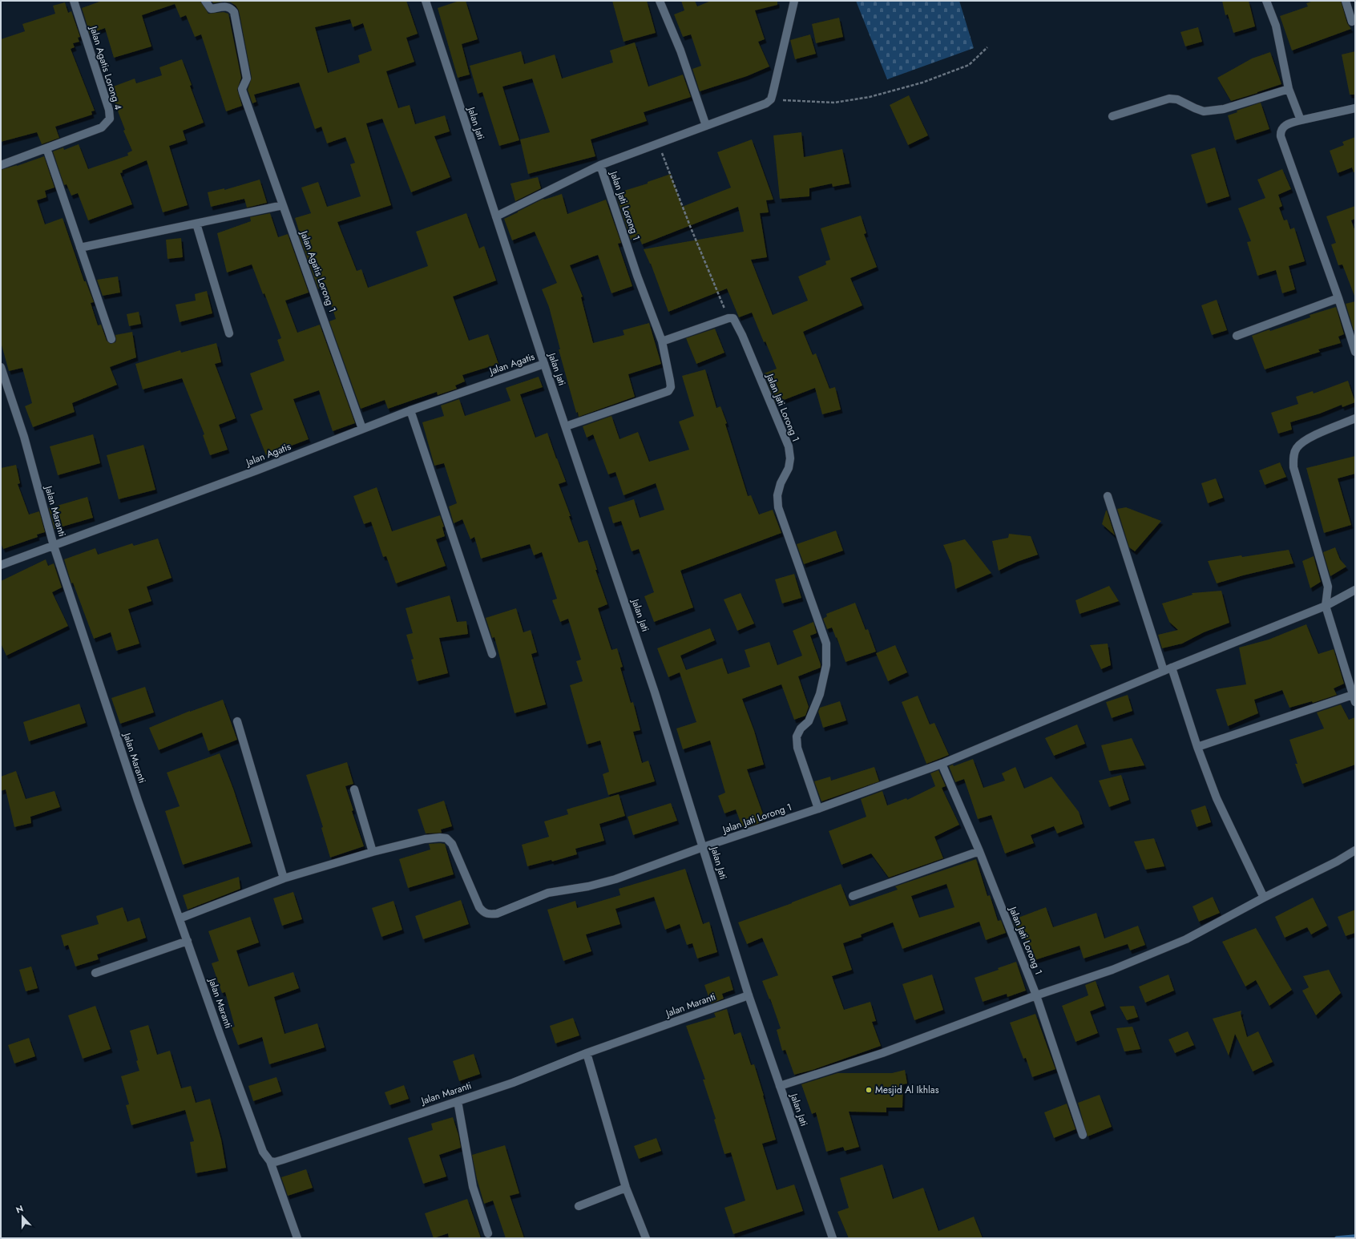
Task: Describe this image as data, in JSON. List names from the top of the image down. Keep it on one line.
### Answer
{"streets":{"street":["Jalan Agatis Lorong 4","Jalan Jati","Jalan Jati Lorong 1","Jalan Agatis Lorong 1","Jalan Agatis","Jalan Maranti"]},"crossings":[["Jalan Jati","Jalan Jati Lorong 1"],["Jalan Jati","Jalan Agatis"],["Jalan Jati","Jalan Maranti"],["Jalan Agatis Lorong 1","Jalan Agatis"],["Jalan Agatis","Jalan Maranti"]],"places":["Mesjid Al Ikhlas"],"north":"top"}
